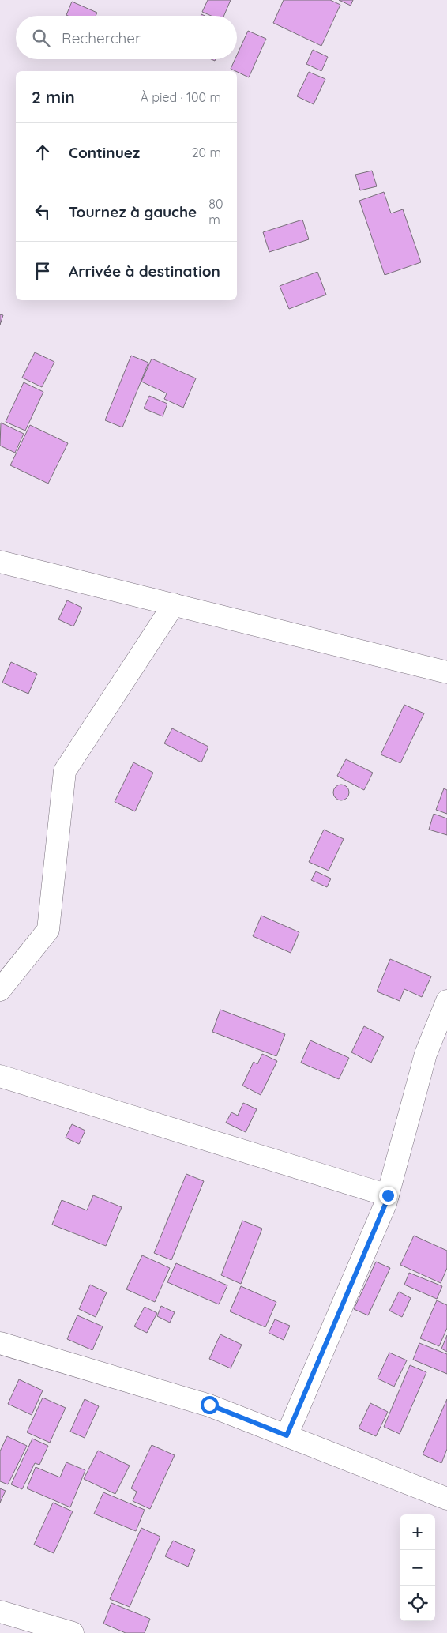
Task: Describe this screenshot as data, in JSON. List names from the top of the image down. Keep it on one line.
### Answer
{"page":{"search":"Rechercher","heading":["2 min","À pied · 100 m"],"list":[["Continuez","20 m"],["Tournez à gauche","80 m"],"Arrivée à destination"],"map_buttons":["+","−"]}}
